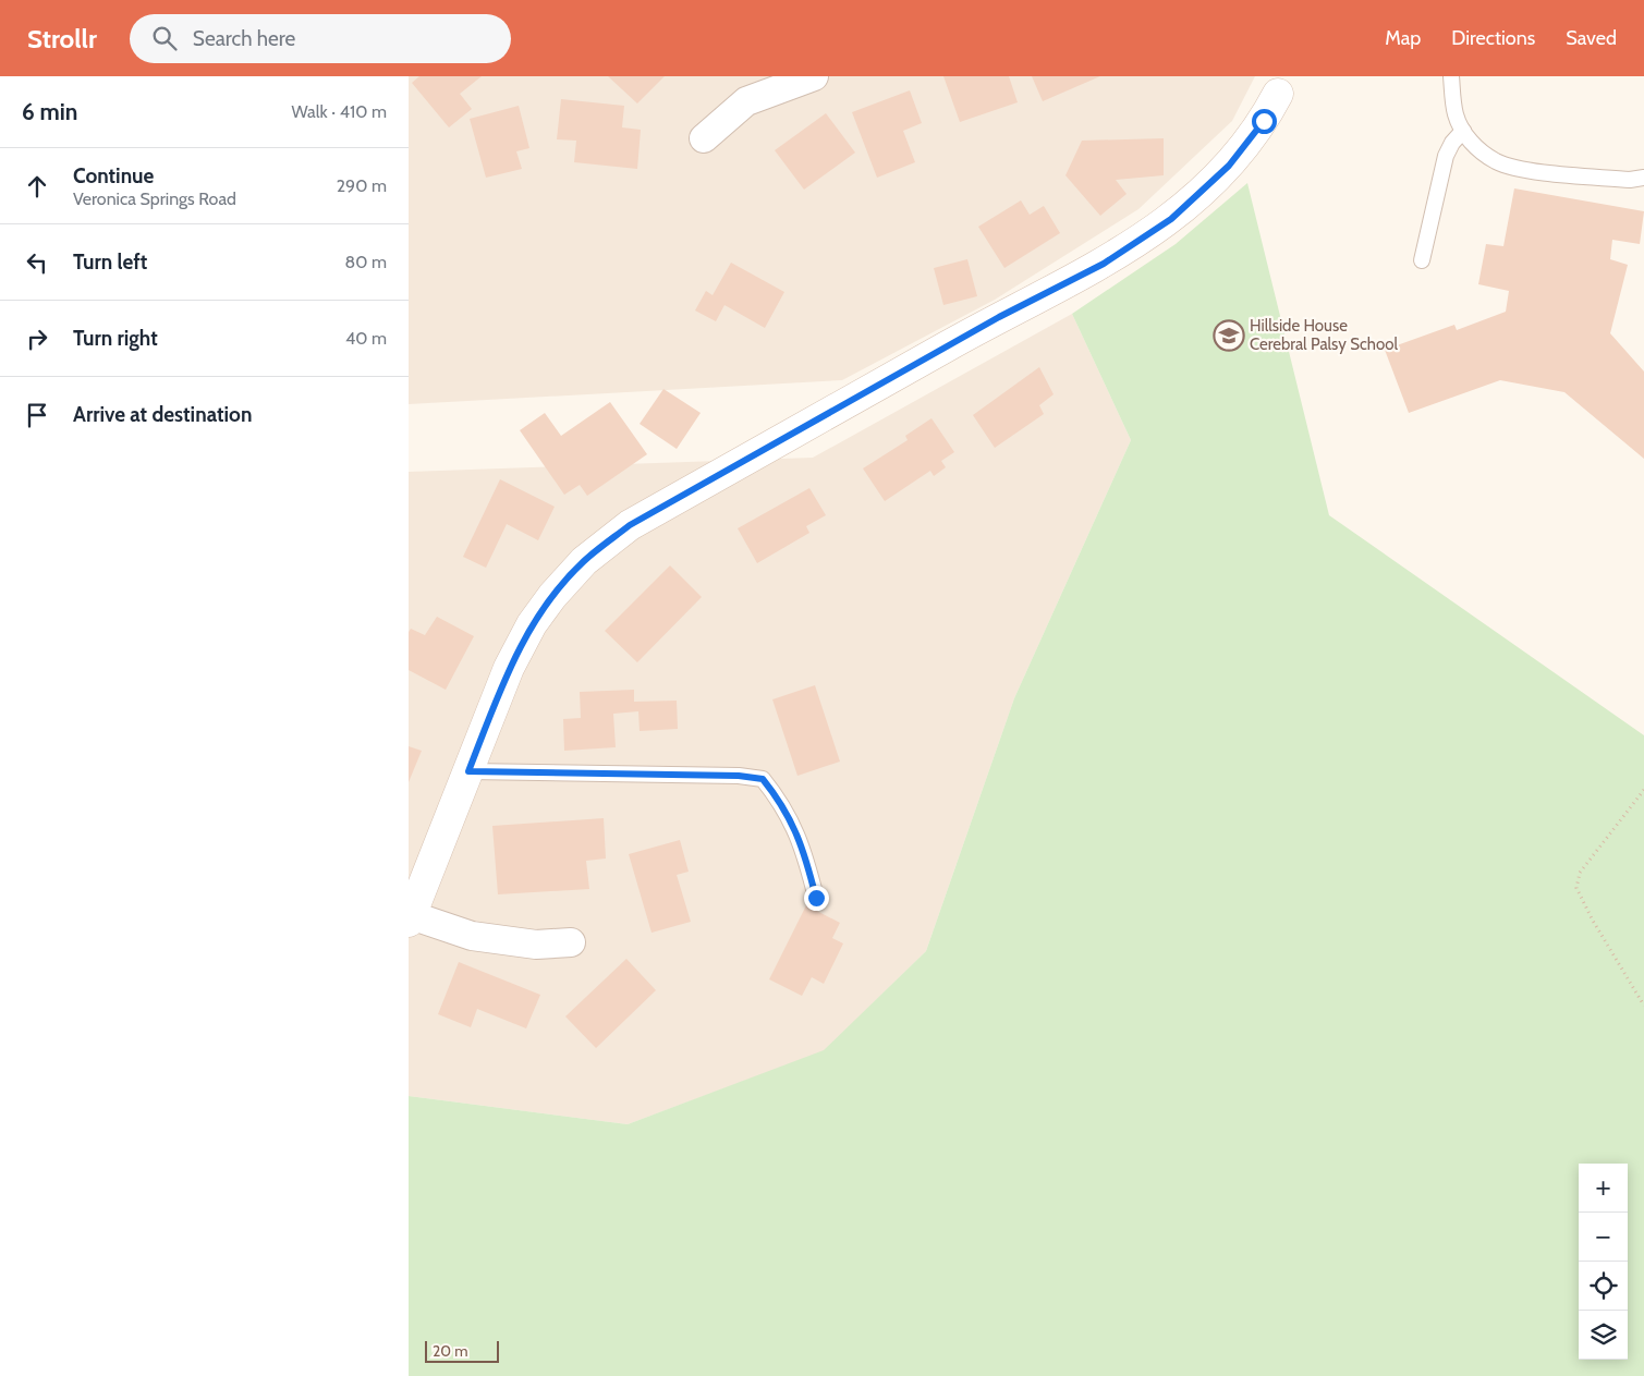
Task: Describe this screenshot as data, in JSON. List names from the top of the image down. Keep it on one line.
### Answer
{"places":{"school or university":["Hillside House Cerebral Palsy School"]},"scale_bar":"20 m","page":{"header":"Strollr","search":"Search here","nav":["Map","Directions","Saved"],"heading":["6 min","Walk · 410 m"],"list":[["Continue","Veronica Springs Road","290 m"],["Turn left","80 m"],["Turn right","40 m"],"Arrive at destination"],"map_buttons":["+","−"],"scale":"20 m"}}
